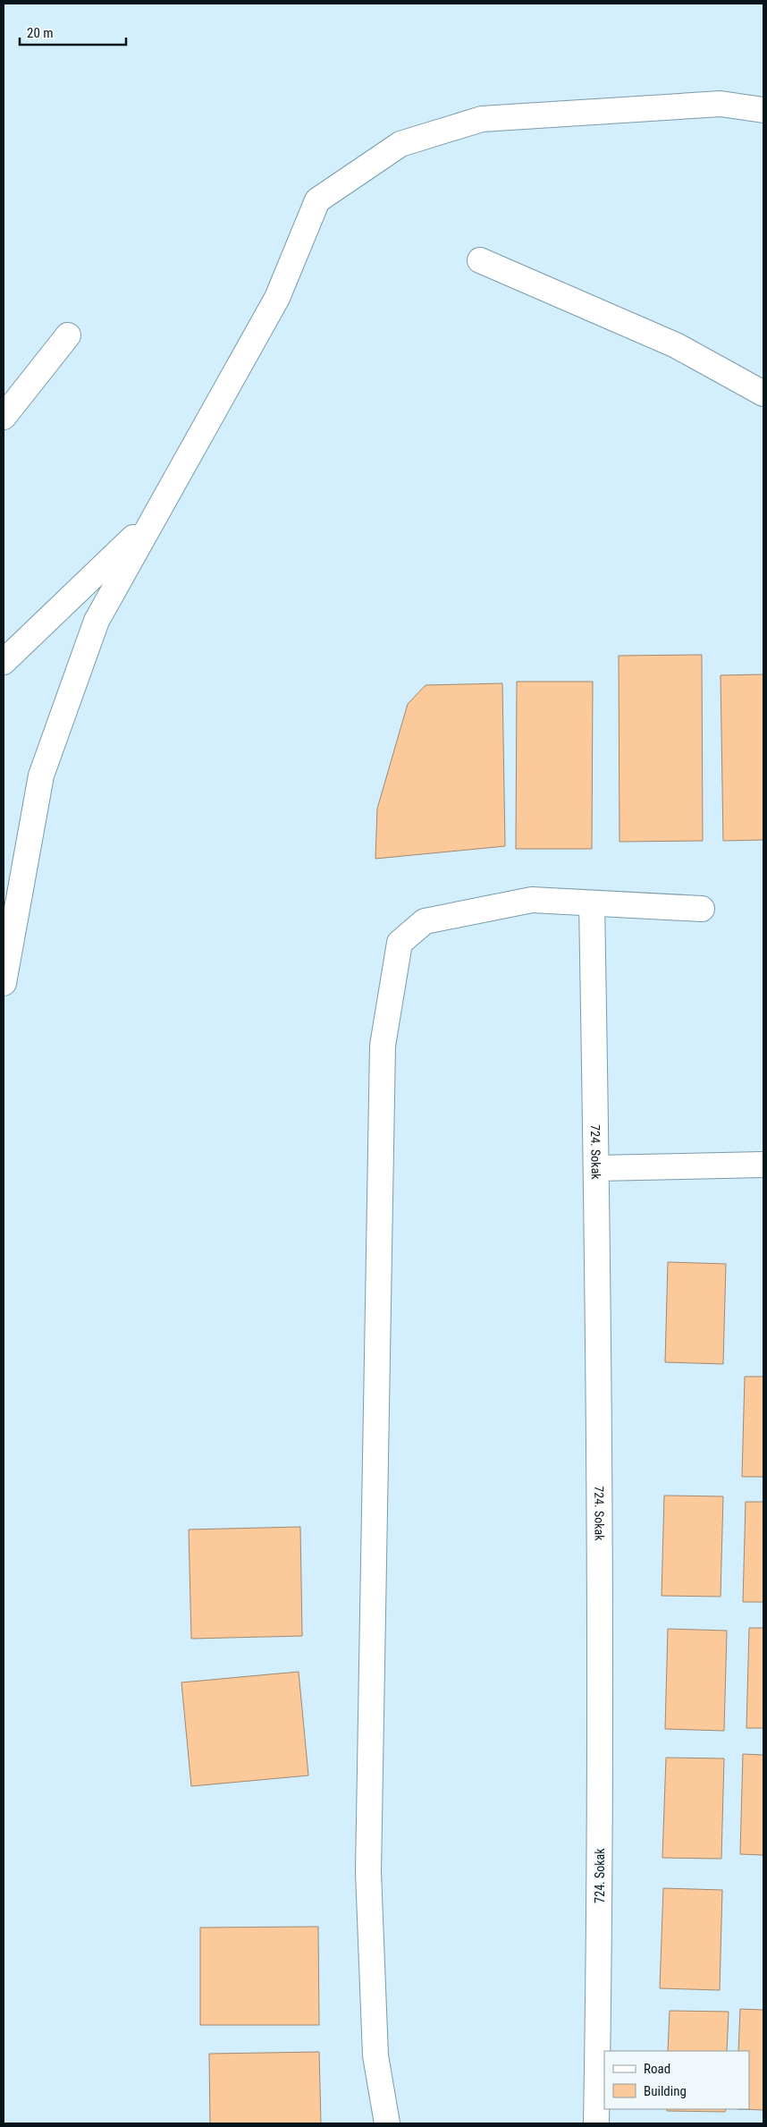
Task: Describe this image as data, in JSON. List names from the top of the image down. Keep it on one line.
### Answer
{"streets":{"street":["724. Sokak"]},"legend":["Road","Building"],"scale_bar":"20 m"}
